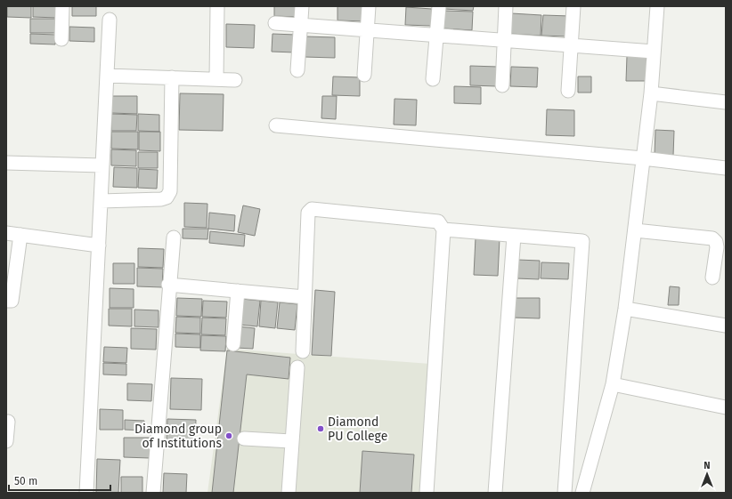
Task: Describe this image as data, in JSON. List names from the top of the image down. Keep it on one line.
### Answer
{"places":["Diamond PU College","Diamond group of Institutions"],"scale_bar":"50 m","north":"top"}
